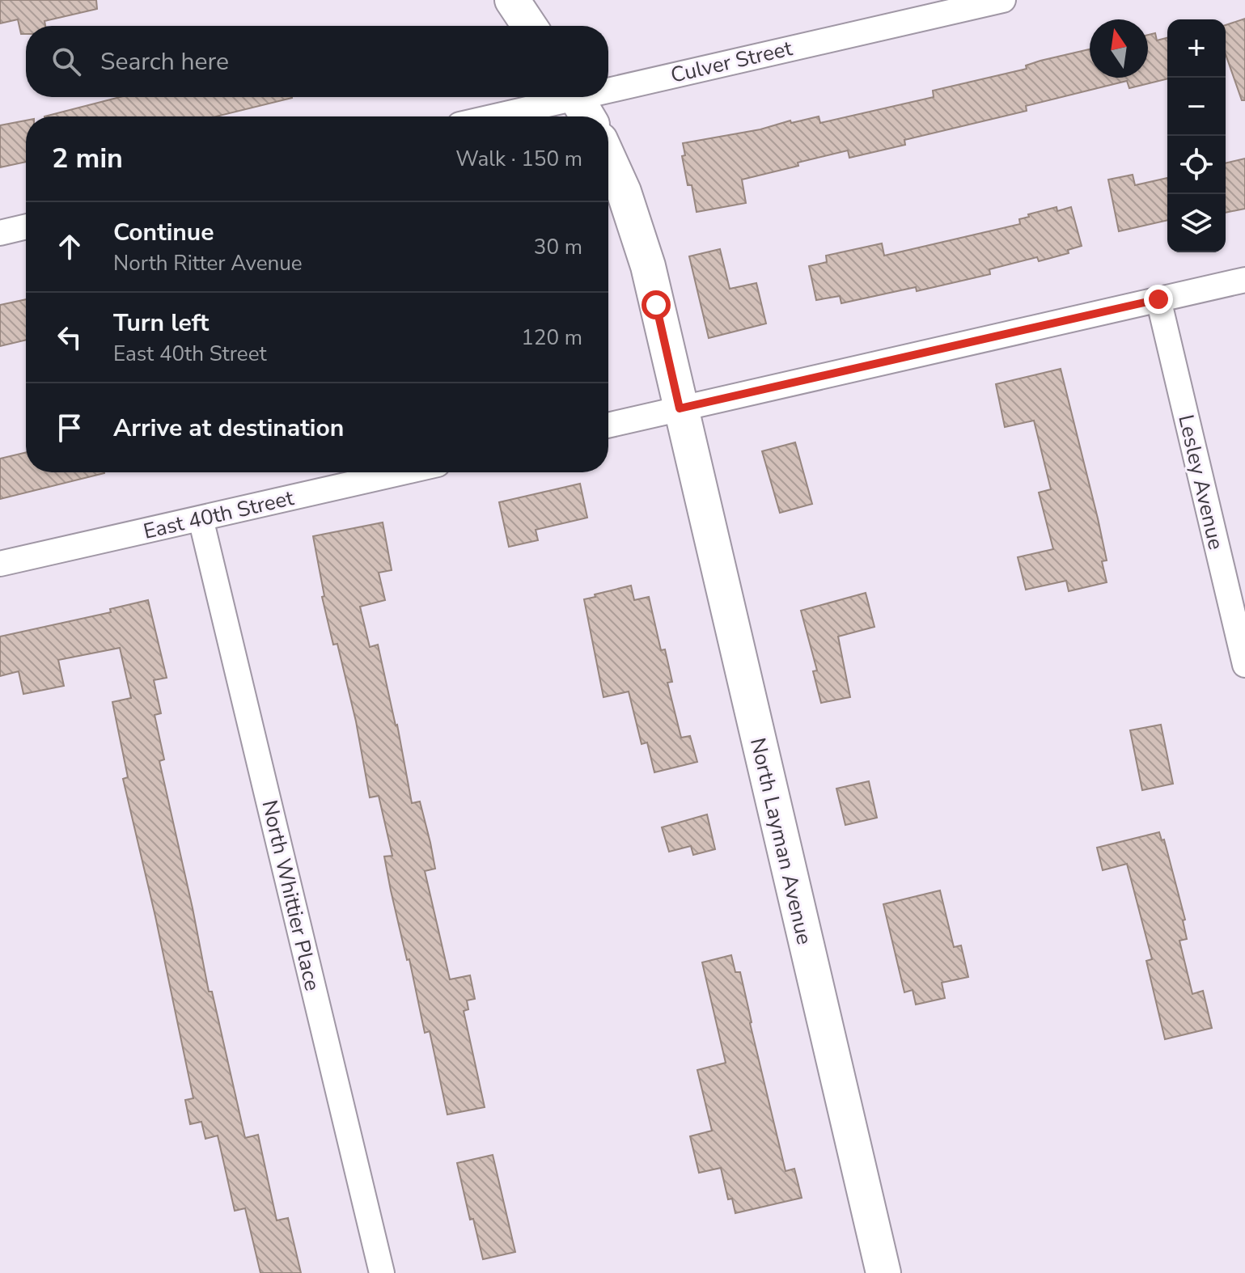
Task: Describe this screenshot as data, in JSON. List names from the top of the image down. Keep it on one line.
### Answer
{"streets":{"street":["Culver Street","Lesley Avenue","East 40th Street","North Layman Avenue","North Whittier Place"]},"crossings":[["East 40th Street","North Whittier Place"]],"north":"top","page":{"map_buttons":["+","−"],"search":"Search here","heading":["2 min","Walk · 150 m"],"list":[["Continue","North Ritter Avenue","30 m"],["Turn left","East 40th Street","120 m"],"Arrive at destination"]}}
